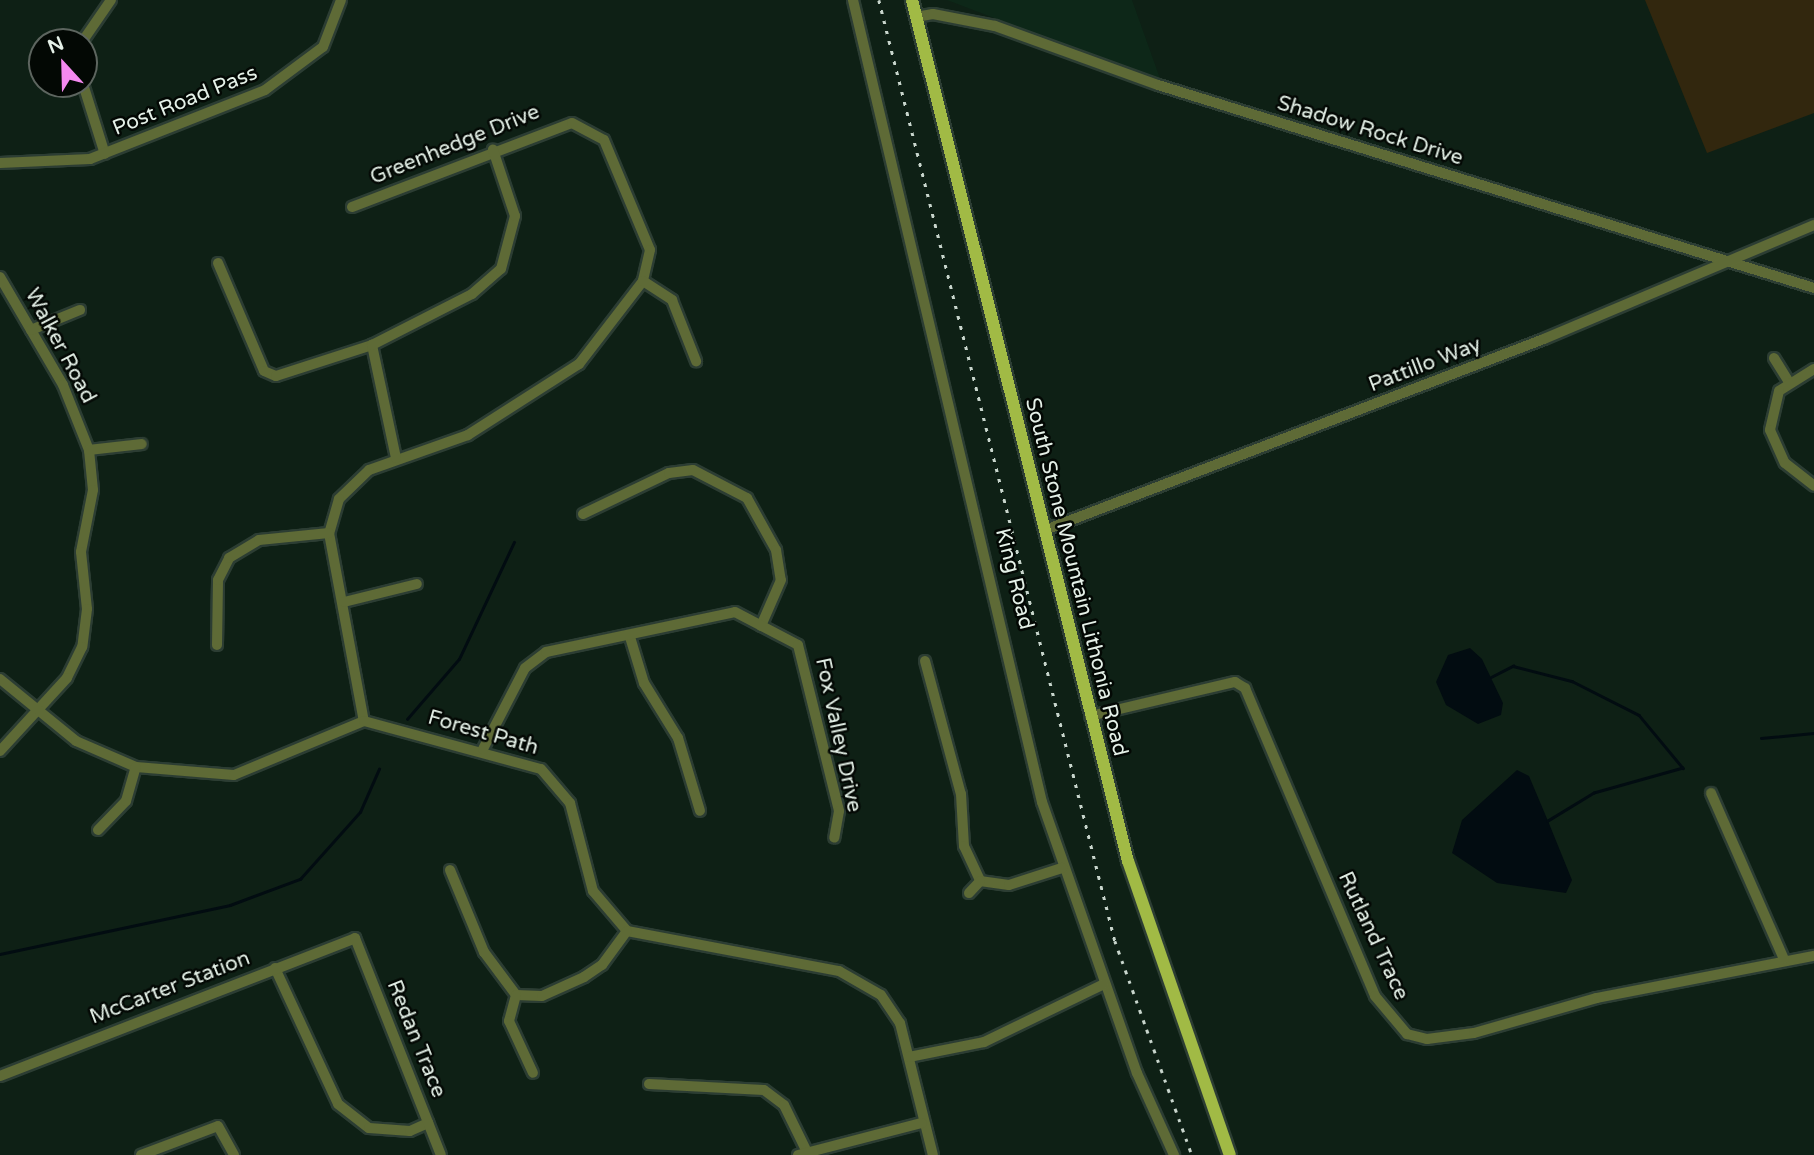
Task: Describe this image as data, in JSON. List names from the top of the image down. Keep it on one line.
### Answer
{"streets":{"main road":["South Stone Mountain Lithonia Road"],"street":["Post Road Pass","Shadow Rock Drive","Greenhedge Drive","Walker Road","Pattillo Way","King Road","Forest Path","Fox Valley Drive","Rutland Trace","McCarter Station","Redan Trace"]},"crossings":[["Shadow Rock Drive","Pattillo Way"],["Shadow Rock Drive","South Stone Mountain Lithonia Road"],["Pattillo Way","South Stone Mountain Lithonia Road"],["South Stone Mountain Lithonia Road","Rutland Trace"],["Forest Path","Fox Valley Drive"],["McCarter Station","Redan Trace"]],"north":"top"}
